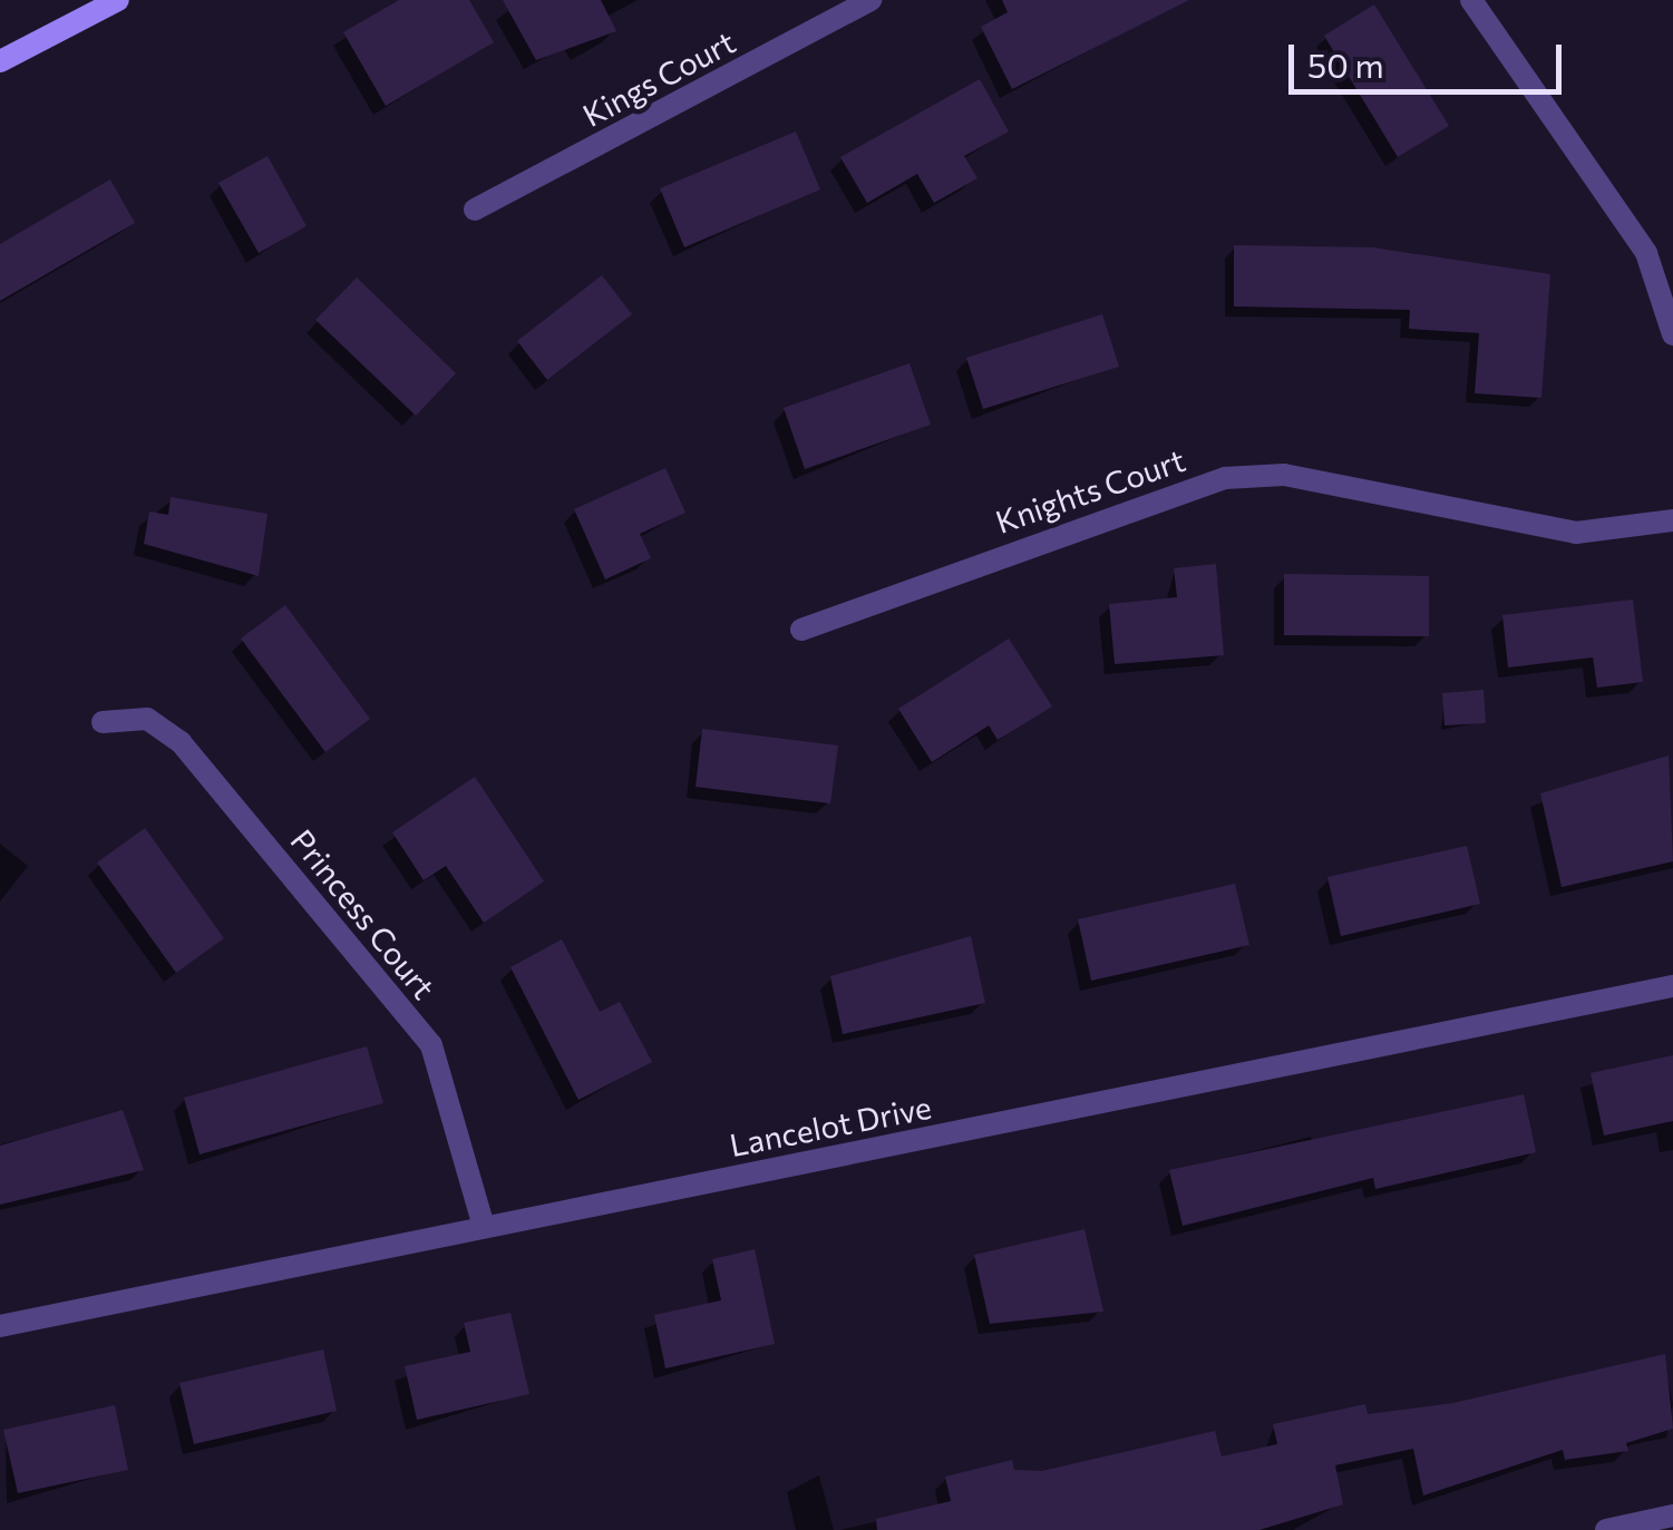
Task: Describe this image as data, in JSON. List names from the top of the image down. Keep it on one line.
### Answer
{"streets":{"street":["Kings Court","Knights Court","Princess Court","Lancelot Drive"]},"crossings":[["Princess Court","Lancelot Drive"]],"scale_bar":"50 m"}
